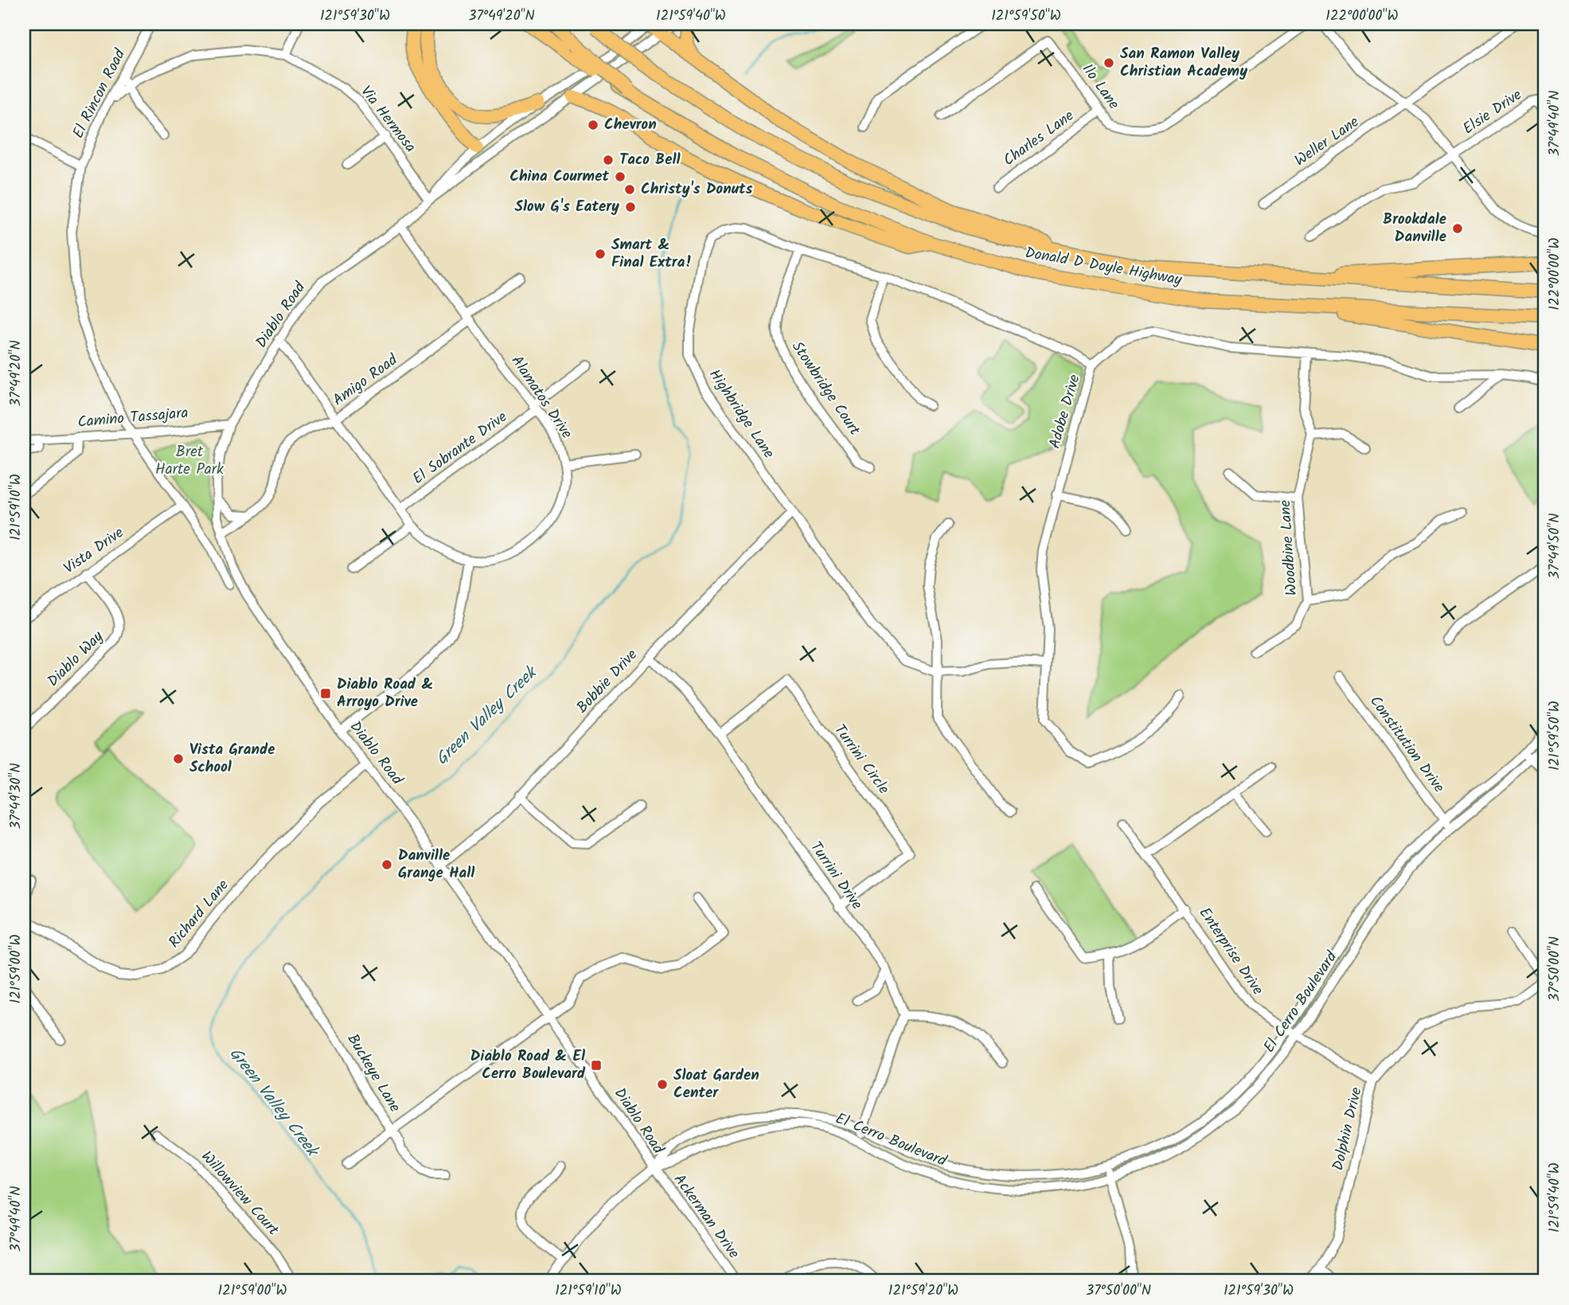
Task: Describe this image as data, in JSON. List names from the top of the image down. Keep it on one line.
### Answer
{"streets":{"highway":["Donald D Doyle Highway"],"street":["Ilo Lane","El Rincon Road","Elsie Drive","Via Hermosa","Charles Lane","Weller Lane","Diablo Road","Amigo Road","Stowbridge Court","Alamatos Drive","Adobe Drive","Highbridge Lane","Camino Tassajara","El Sobrante Drive","Woodbine Lane","Vista Drive","Diablo Way","Bobbie Drive","Constitution Drive","Turrini Circle","Turrini Drive","Richard Lane","Enterprise Drive","El Cerro Boulevard","Buckeye Lane","Dolphin Drive","Willowview Court","Ackerman Drive"]},"crossings":[["Ilo Lane","Charles Lane"],["El Rincon Road","Via Hermosa"],["El Rincon Road","Camino Tassajara"],["El Rincon Road","Vista Drive"],["Via Hermosa","Diablo Road"],["Diablo Road","Amigo Road"],["Diablo Road","Alamatos Drive"],["Diablo Road","Camino Tassajara"],["Diablo Road","Bobbie Drive"],["Diablo Road","Richard Lane"],["Diablo Road","El Cerro Boulevard"],["Diablo Road","Ackerman Drive"],["Amigo Road","Alamatos Drive"],["Stowbridge Court","Highbridge Lane"],["Alamatos Drive","El Sobrante Drive"],["Adobe Drive","Highbridge Lane"],["Highbridge Lane","Bobbie Drive"],["Vista Drive","Diablo Way"],["Bobbie Drive","Turrini Drive"],["Constitution Drive","El Cerro Boulevard"],["Turrini Circle","Turrini Drive"],["Enterprise Drive","El Cerro Boulevard"],["Enterprise Drive","Dolphin Drive"],["El Cerro Boulevard","Ackerman Drive"]],"water":["Green Valley Creek"],"parks":["Bret Harte Park"],"places":{"other":["San Ramon Valley Christian Academy","Chevron","Taco Bell","China Courmet","Christy's Donuts","Slow G's Eatery","Brookdale Danville","Smart & Final Extra!","Vista Grande School","Danville Grange Hall","Sloat Garden Center"],"transit":["Diablo Road & Arroyo Drive","Diablo Road & El Cerro Boulevard"]},"coordinates":["121°59'30\"W","37°49'20\"N","121°59'40\"W","121°59'50\"W","122°00'00\"W","37°49'40\"N","121°59'10\"W","37°49'50\"N","37°49'30\"N","121°59'00\"W","37°50'00\"N","121°59'20\"W"]}
